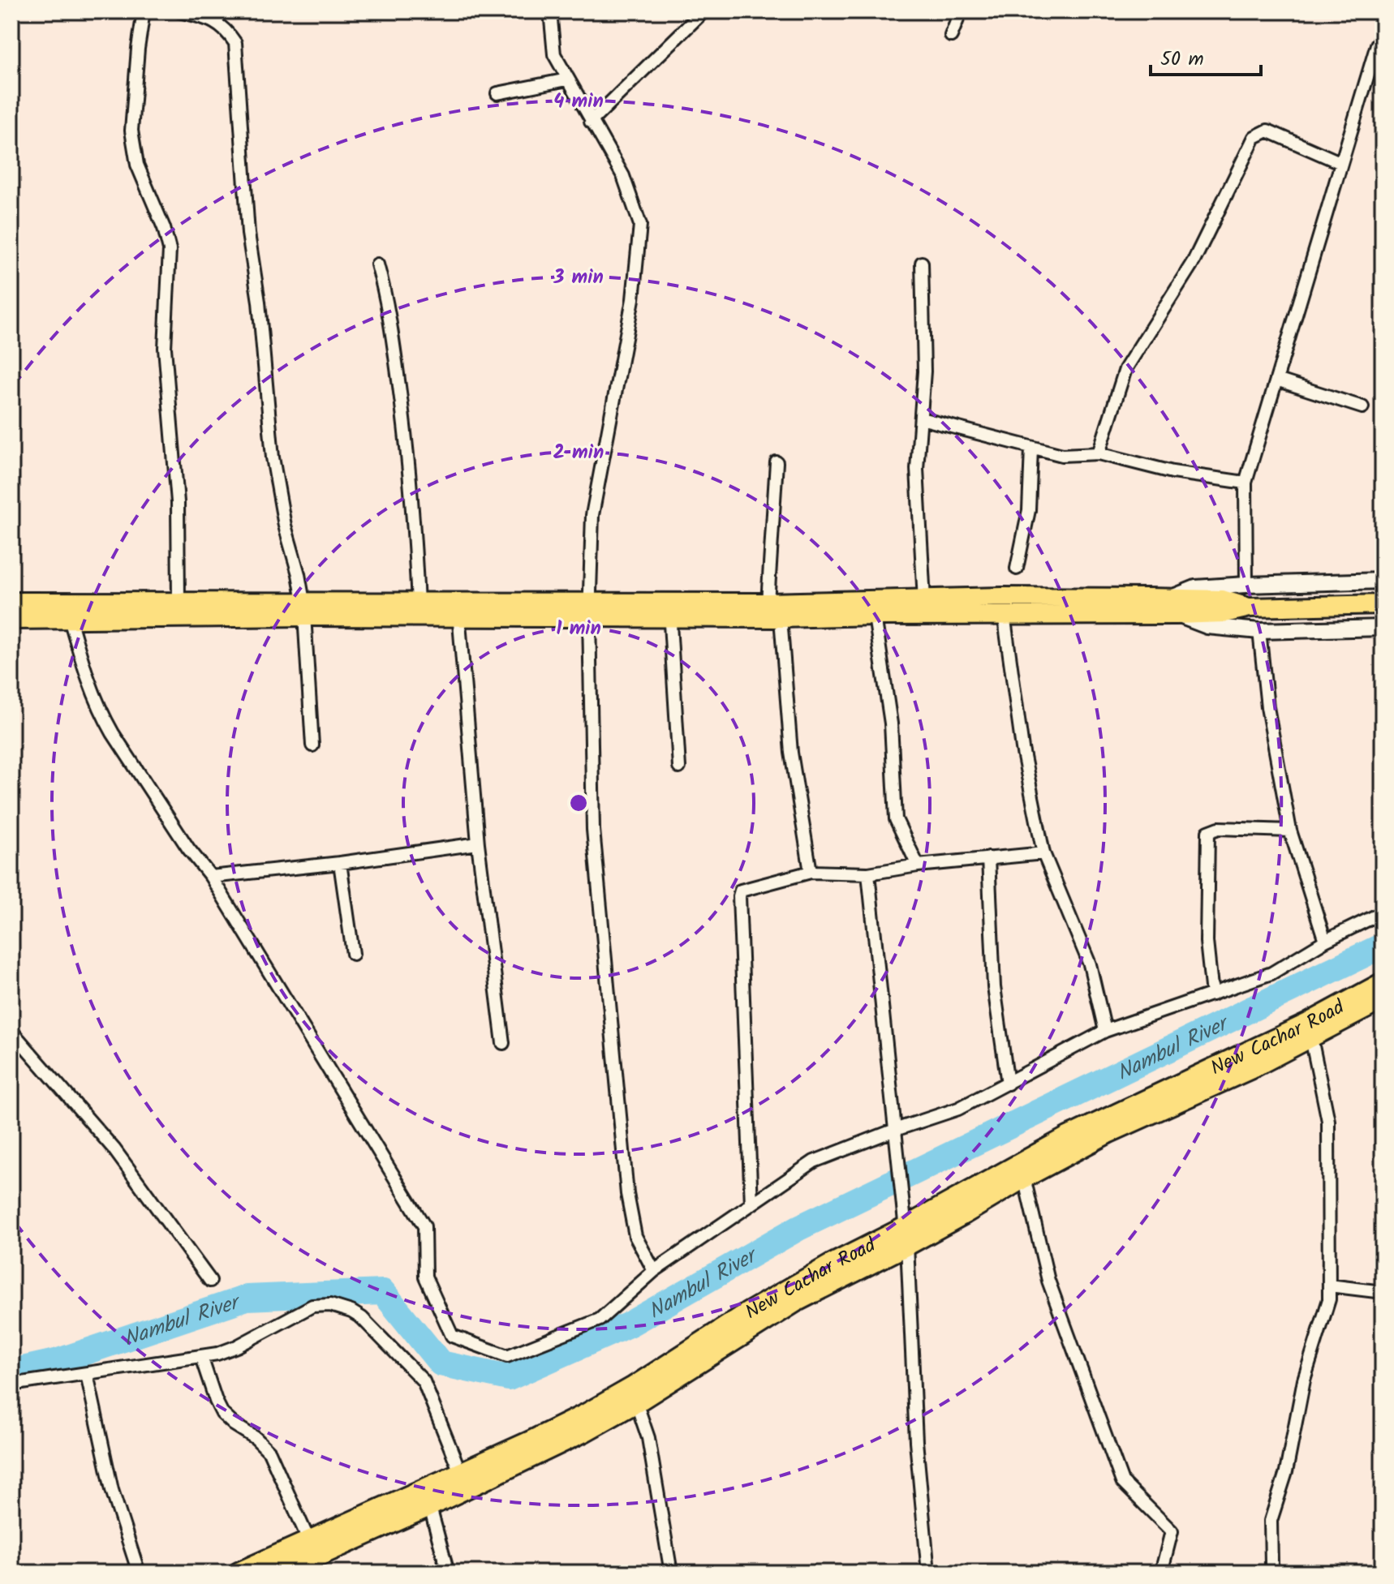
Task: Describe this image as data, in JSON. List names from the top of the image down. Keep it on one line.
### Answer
{"streets":{"highway":["New Cachar Road"]},"water":["Nambul River"],"scale_bar":"50 m","rings":["4 min","3 min","2 min","1 min"]}
